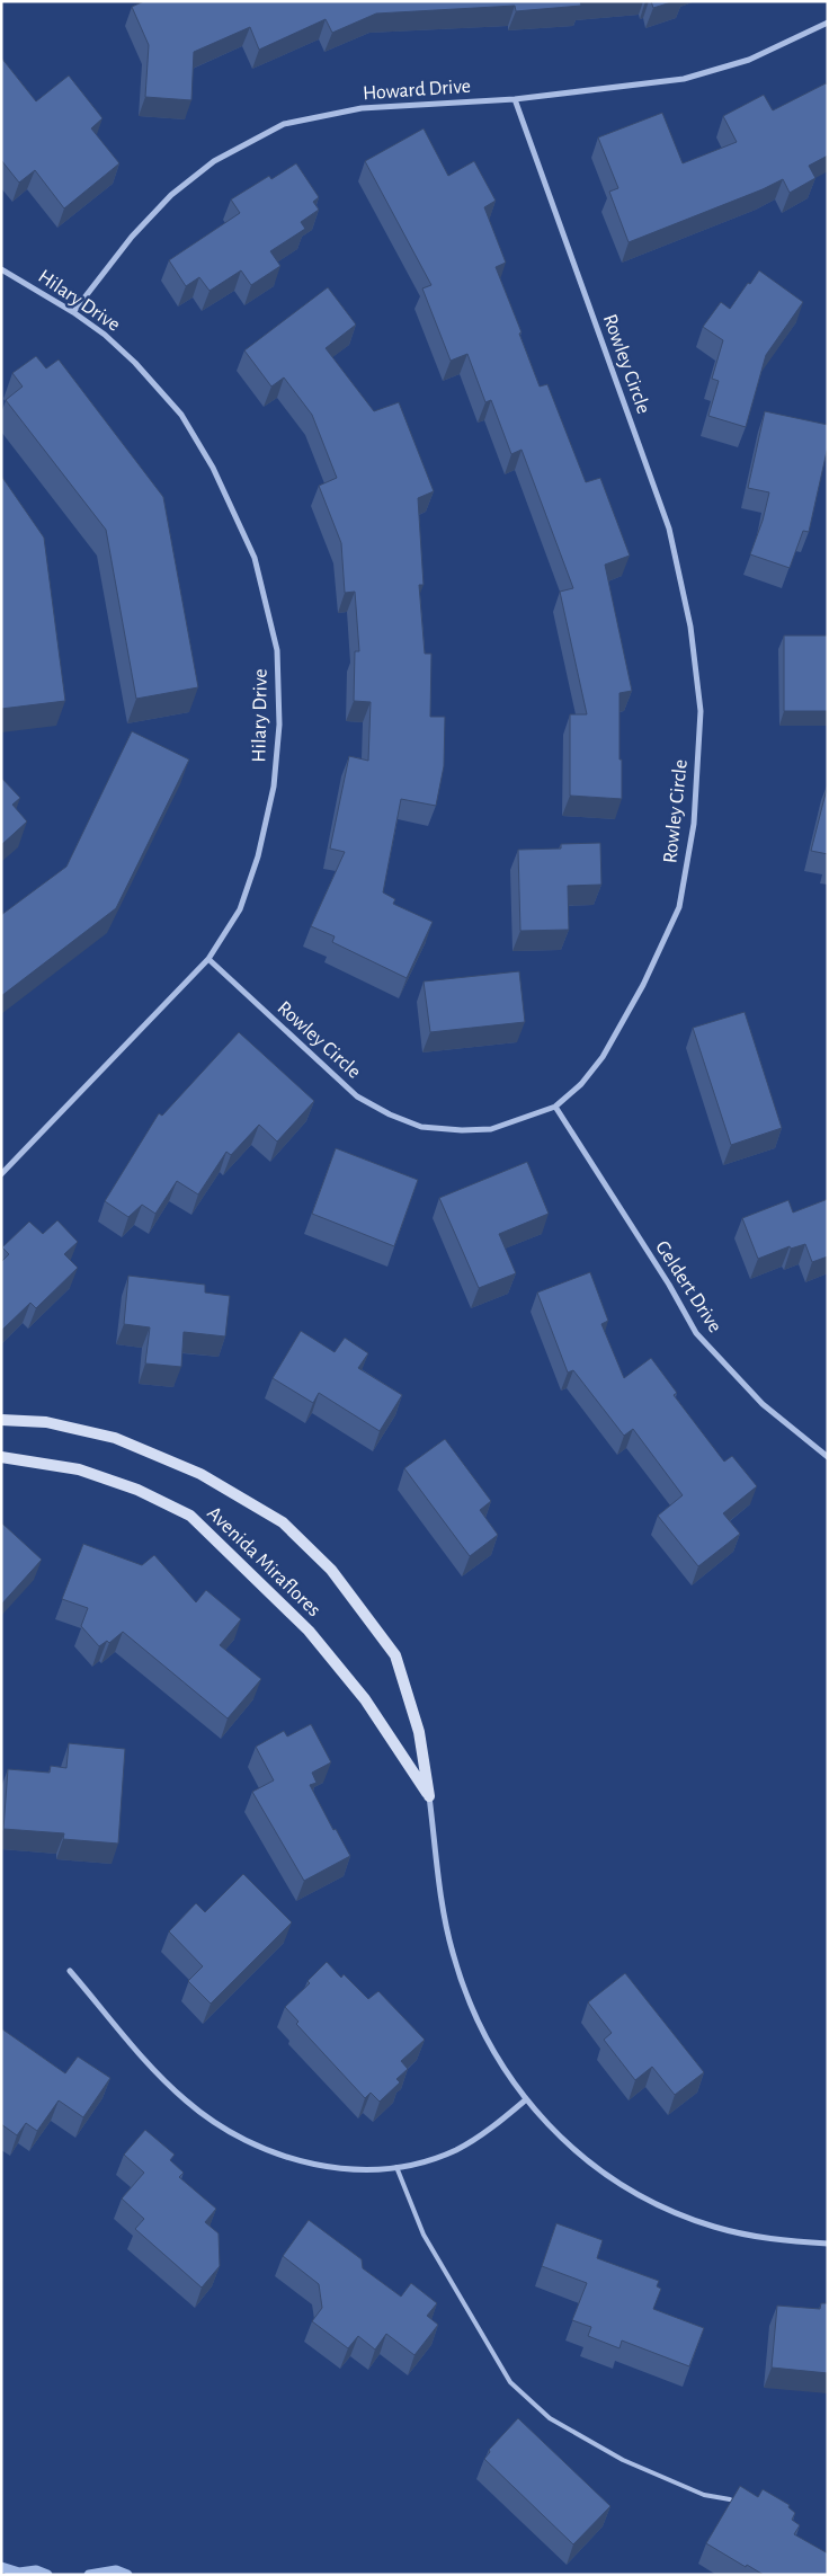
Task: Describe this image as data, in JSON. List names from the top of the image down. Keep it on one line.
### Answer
{"streets":{"street":["Howard Drive","Hilary Drive","Rowley Circle","Geldert Drive","Avenida Miraflores"]},"crossings":[["Howard Drive","Hilary Drive"],["Howard Drive","Rowley Circle"],["Hilary Drive","Rowley Circle"],["Rowley Circle","Geldert Drive"]]}
